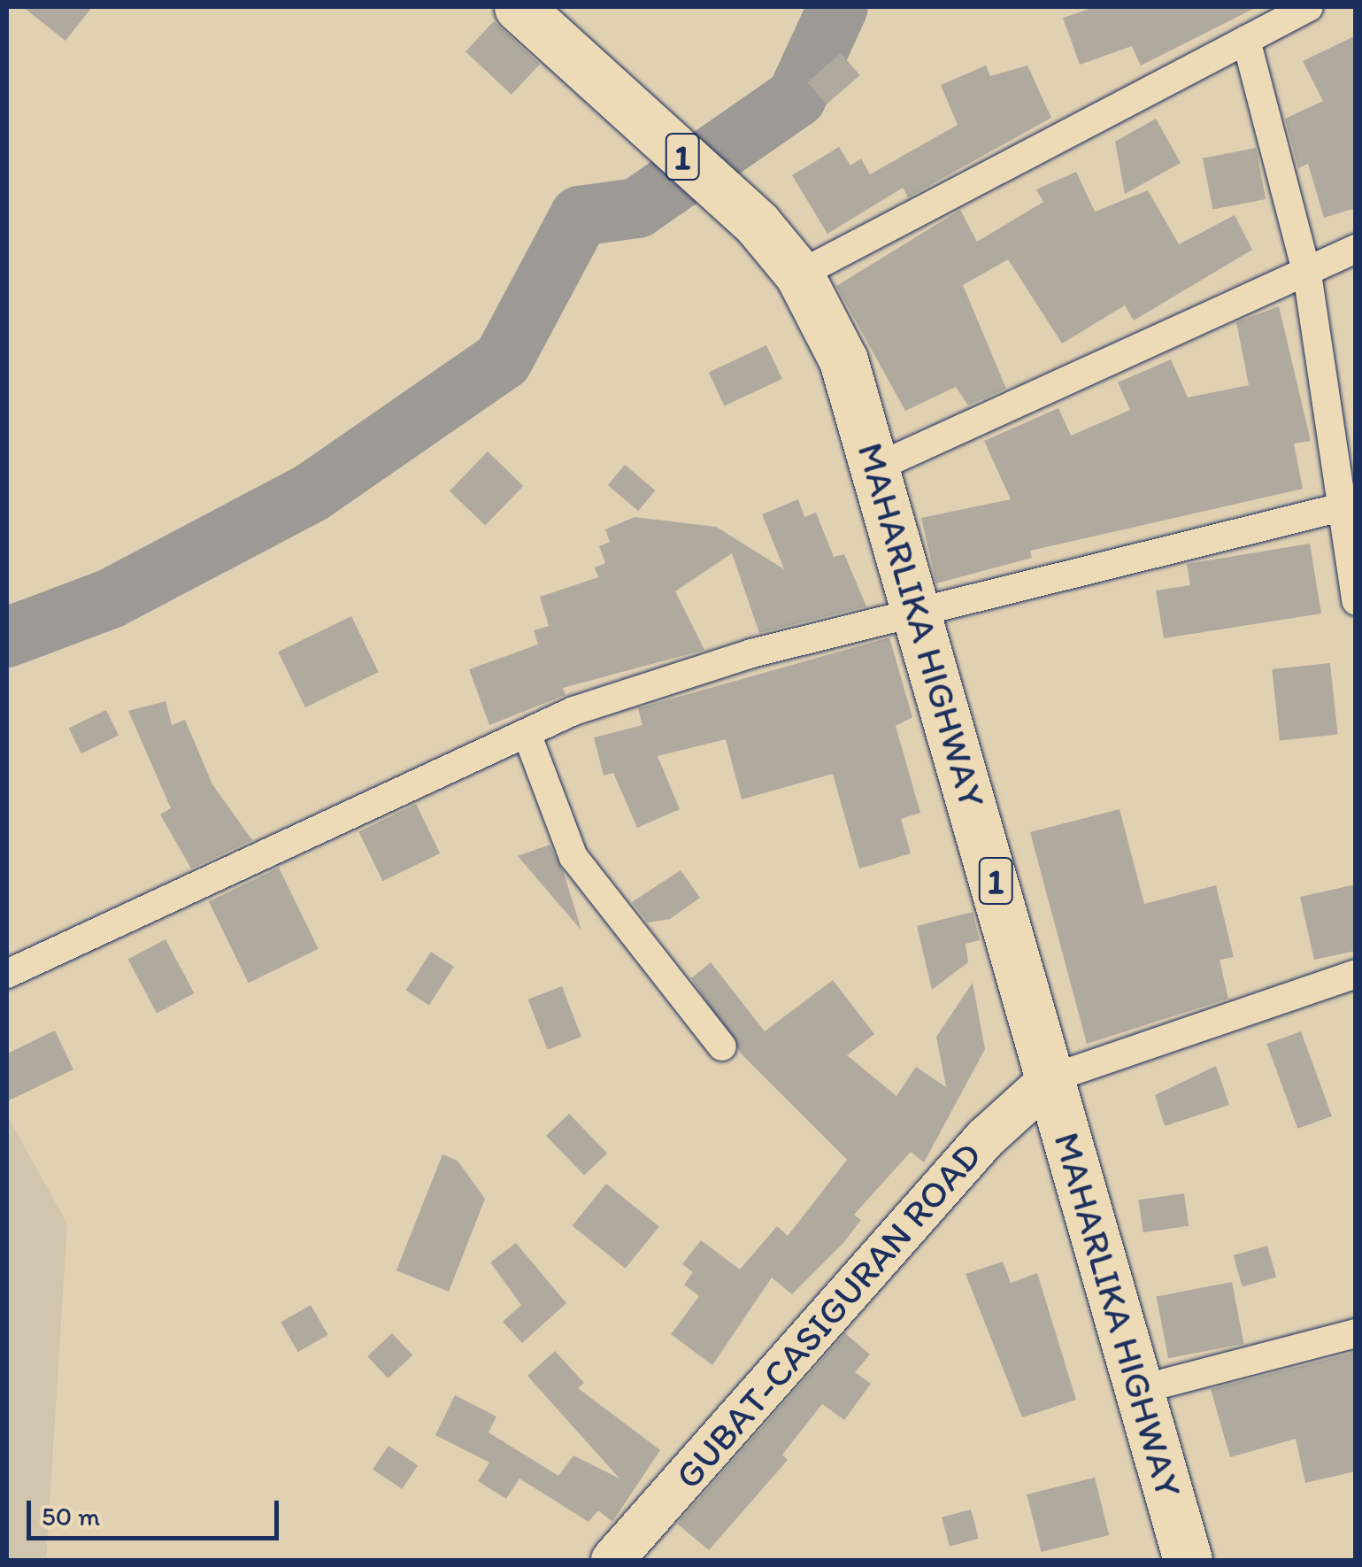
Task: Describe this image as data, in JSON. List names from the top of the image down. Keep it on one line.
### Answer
{"streets":{"highway":["1","MAHARLIKA HIGHWAY"],"main road":["GUBAT-CASIGURAN ROAD"]},"crossings":[["MAHARLIKA HIGHWAY","GUBAT-CASIGURAN ROAD"]],"scale_bar":"50 m"}
